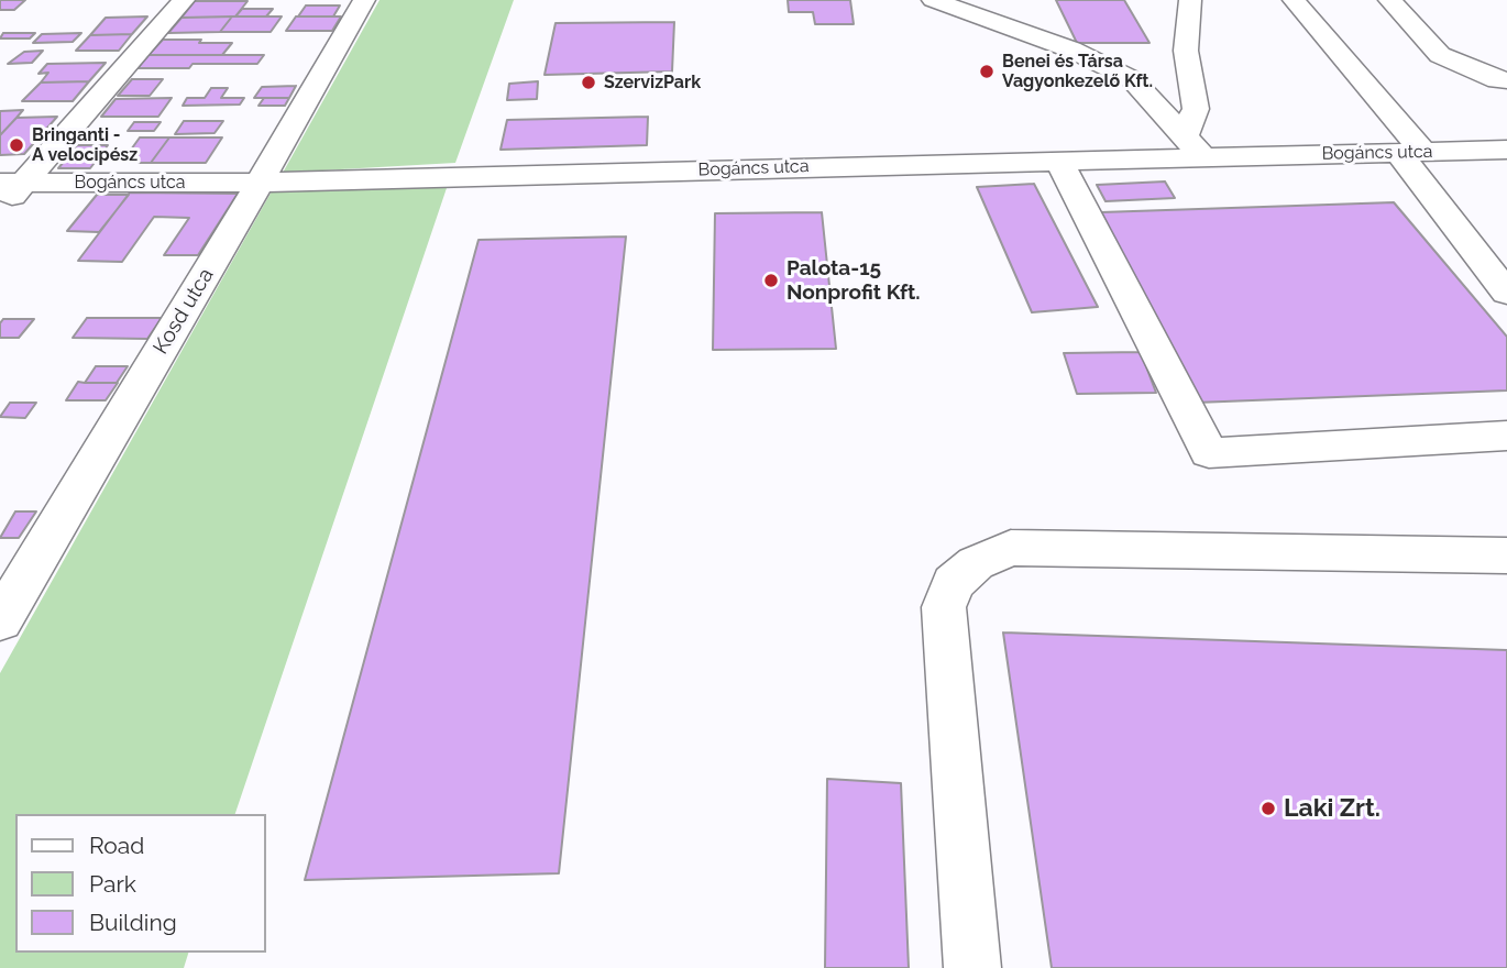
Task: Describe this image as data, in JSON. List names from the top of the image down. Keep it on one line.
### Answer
{"streets":{"street":["Bogáncs utca","Kosd utca"]},"crossings":[["Bogáncs utca","Kosd utca"]],"places":["Benei és Társa Vagyonkezelő Kft.","SzervizPark","Bringanti - A velocipész","Palota-15 Nonprofit Kft.","Laki Zrt."],"legend":["Road","Park","Building"]}
